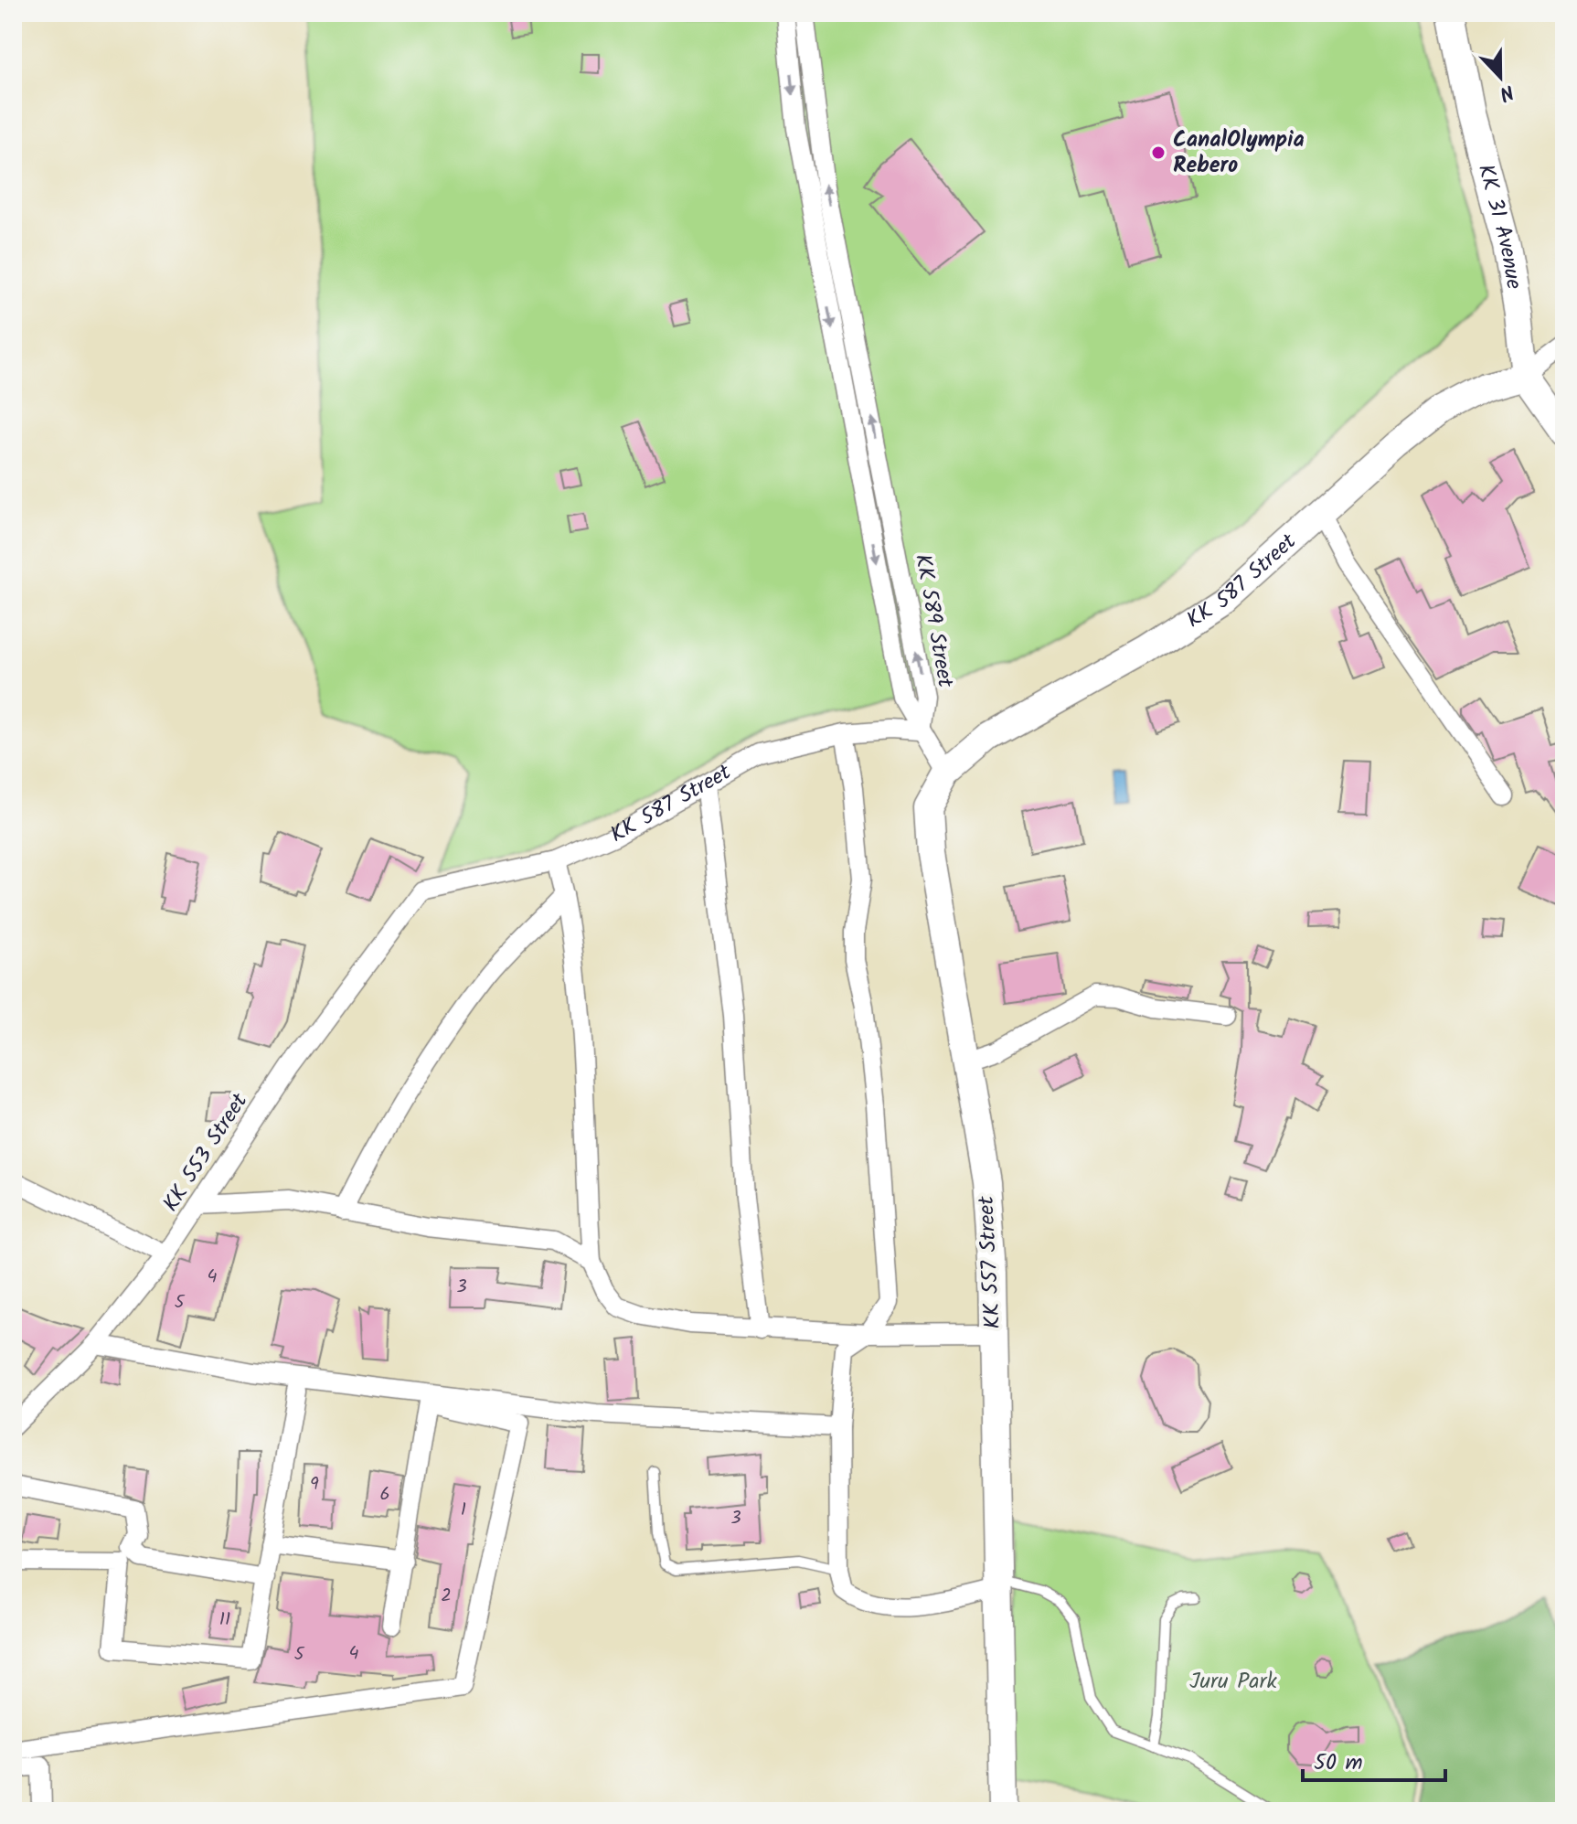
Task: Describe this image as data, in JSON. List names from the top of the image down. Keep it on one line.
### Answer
{"streets":{"street":["KK 31 Avenue","KK 587 Street","KK 589 Street","KK 553 Street","KK 557 Street"]},"crossings":[["KK 31 Avenue","KK 587 Street"],["KK 587 Street","KK 589 Street"],["KK 587 Street","KK 553 Street"],["KK 587 Street","KK 557 Street"]],"parks":["Juru Park"],"places":["CanalOlympia Rebero"],"house_numbers":["4","3","5","9","6","1","3","2","11","4","5"],"scale_bar":"50 m","north":"bottom"}
